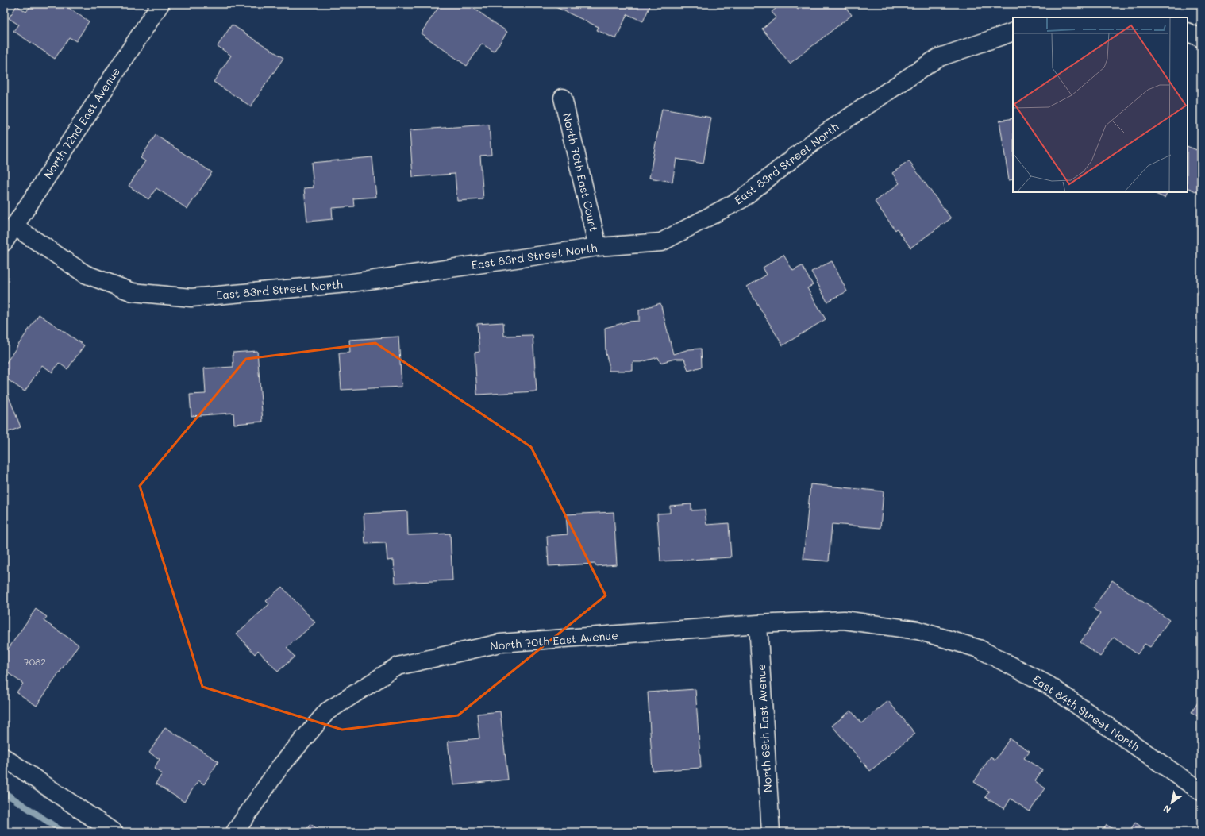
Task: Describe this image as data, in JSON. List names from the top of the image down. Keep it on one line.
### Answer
{"streets":{"street":["North 72nd East Avenue","East 83rd Street North","North 70th East Court","North 70th East Avenue","East 84th Street North","North 69th East Avenue"]},"crossings":[["North 72nd East Avenue","East 83rd Street North"],["East 83rd Street North","North 70th East Court"],["North 70th East Avenue","East 84th Street North"],["North 70th East Avenue","North 69th East Avenue"],["East 84th Street North","North 69th East Avenue"]],"house_numbers":["7082"],"north":"bottom left"}
